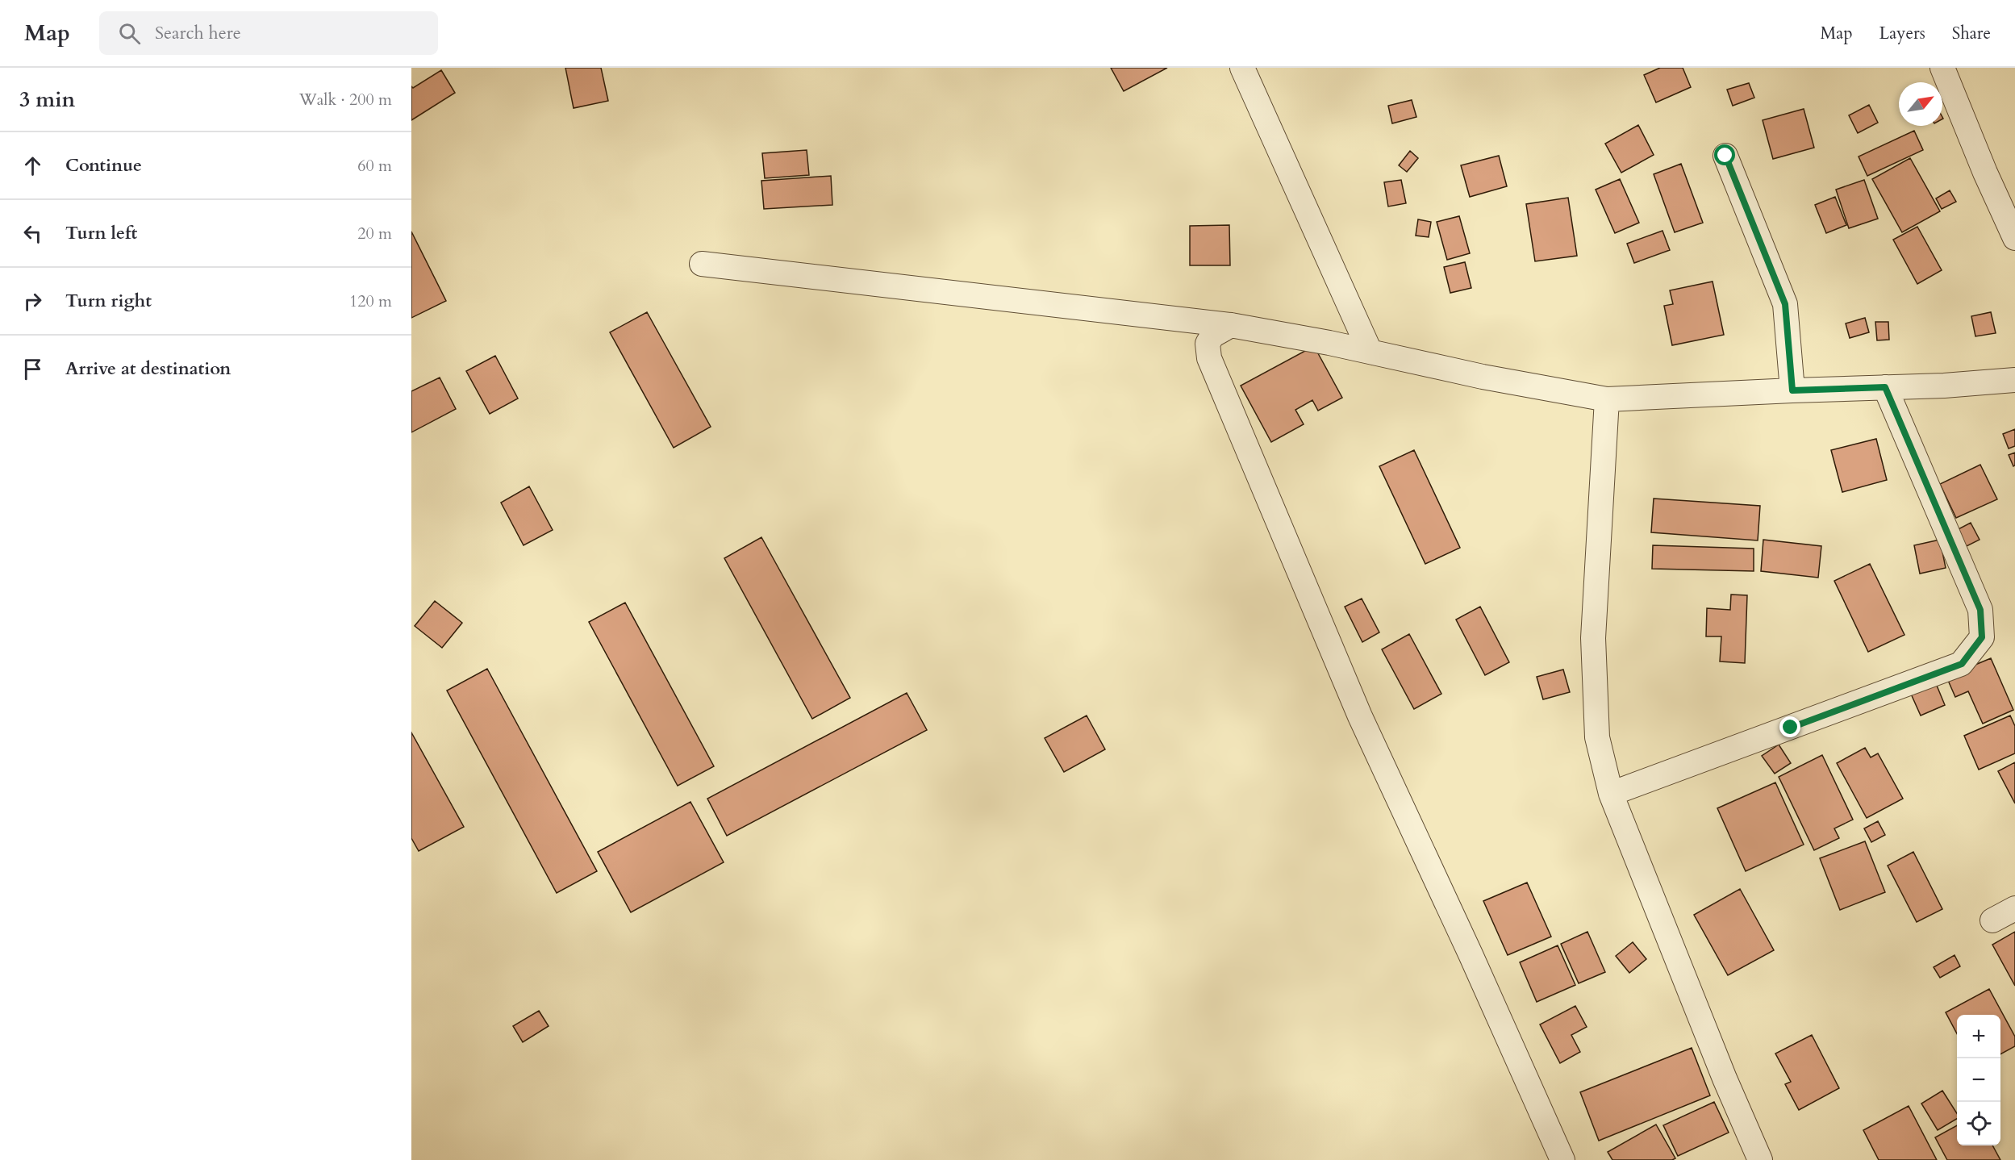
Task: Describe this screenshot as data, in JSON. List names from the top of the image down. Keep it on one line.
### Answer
{"north":"top right","page":{"header":"Map","search":"Search here","nav":["Map","Layers","Share"],"heading":["3 min","Walk · 200 m"],"list":[["Continue","60 m"],["Turn left","20 m"],["Turn right","120 m"],"Arrive at destination"],"map_buttons":["+","−"]}}
